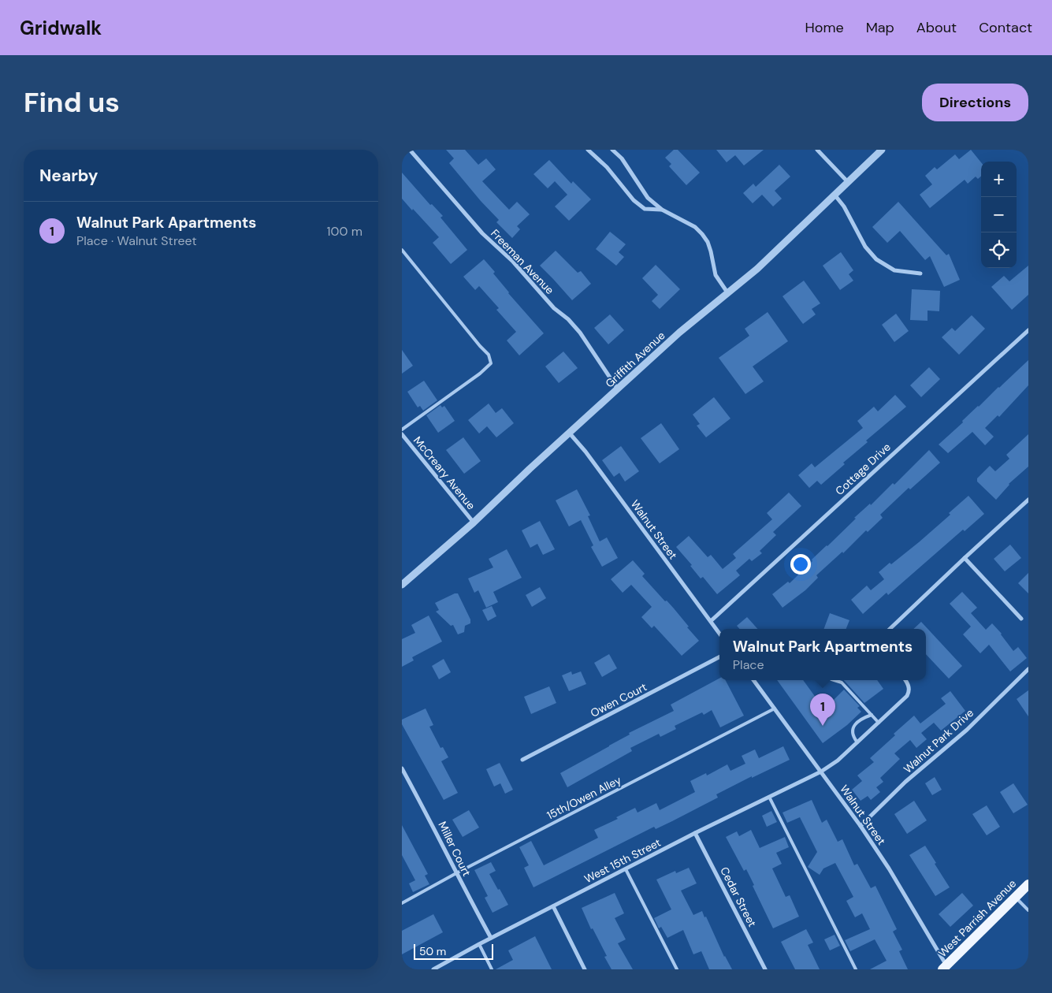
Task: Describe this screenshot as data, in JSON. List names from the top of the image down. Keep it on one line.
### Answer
{"streets":{"main road":["West Parrish Avenue"],"street":["Freeman Avenue","Griffith Avenue","Cottage Drive","McCreary Avenue","Walnut Street","Owen Court","Walnut Park Drive","Miller Court","West 15th Street","Cedar Street"],"lane":["15th/Owen Alley"]},"crossings":[["Freeman Avenue","Griffith Avenue"],["Griffith Avenue","McCreary Avenue"],["Griffith Avenue","Walnut Street"],["Cottage Drive","Walnut Street"],["Walnut Street","Walnut Park Drive"],["Walnut Street","15th/Owen Alley"],["Walnut Street","West 15th Street"],["Walnut Street","West Parrish Avenue"],["15th/Owen Alley","Miller Court"],["Miller Court","West 15th Street"],["West 15th Street","Cedar Street"]],"scale_bar":"50 m","page":{"header":"Gridwalk","nav":["Home","Map","About","Contact"],"buttons":"Directions","title":"Find us","heading":"Nearby","map_buttons":["+","−"],"list":[{"mark":"1","name":"Walnut Park Apartments","note":"Place · Walnut Street","value":"100 m"}],"popup":["Walnut Park Apartments","Place"],"pins":"1","scale":"50 m"}}
